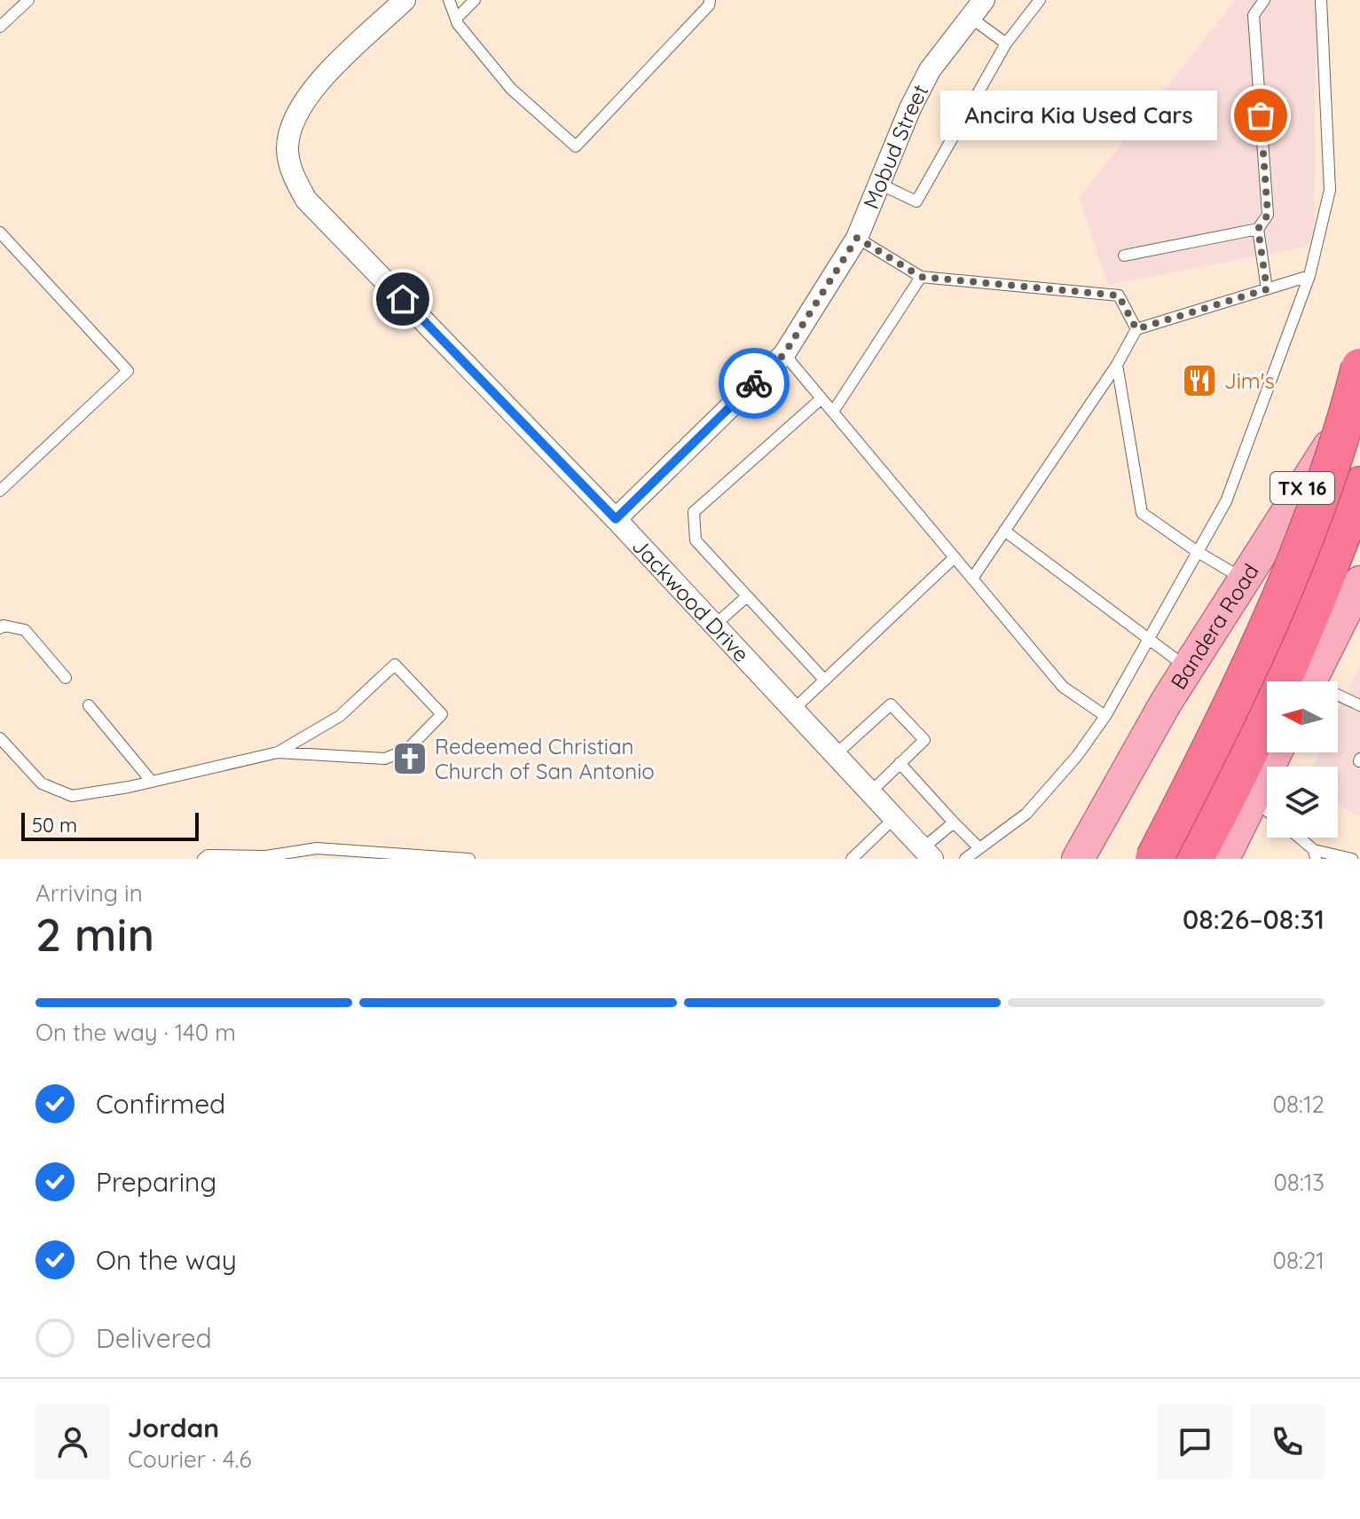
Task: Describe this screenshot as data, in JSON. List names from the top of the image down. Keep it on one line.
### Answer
{"streets":{"main road":["TX 16","Bandera Road"],"street":["Mobud Street","Jackwood Drive"]},"crossings":[["Mobud Street","Jackwood Drive"]],"places":{"other":["Ancira Kia Used Cars"],"restaurant":["Jim's"],"church":["Redeemed Christian Church of San Antonio"]},"scale_bar":"50 m","north":"left","page":{"bubble":"Ancira Kia Used Cars","scale":"50 m","heading":["2 min","Arriving in","08:26–08:31"],"panel":["Jordan","Courier · 4.6"],"bar":"On the way · 140 m","list":[["Confirmed","08:12"],["Preparing","08:13"],["On the way","08:21"],"Delivered"]}}
